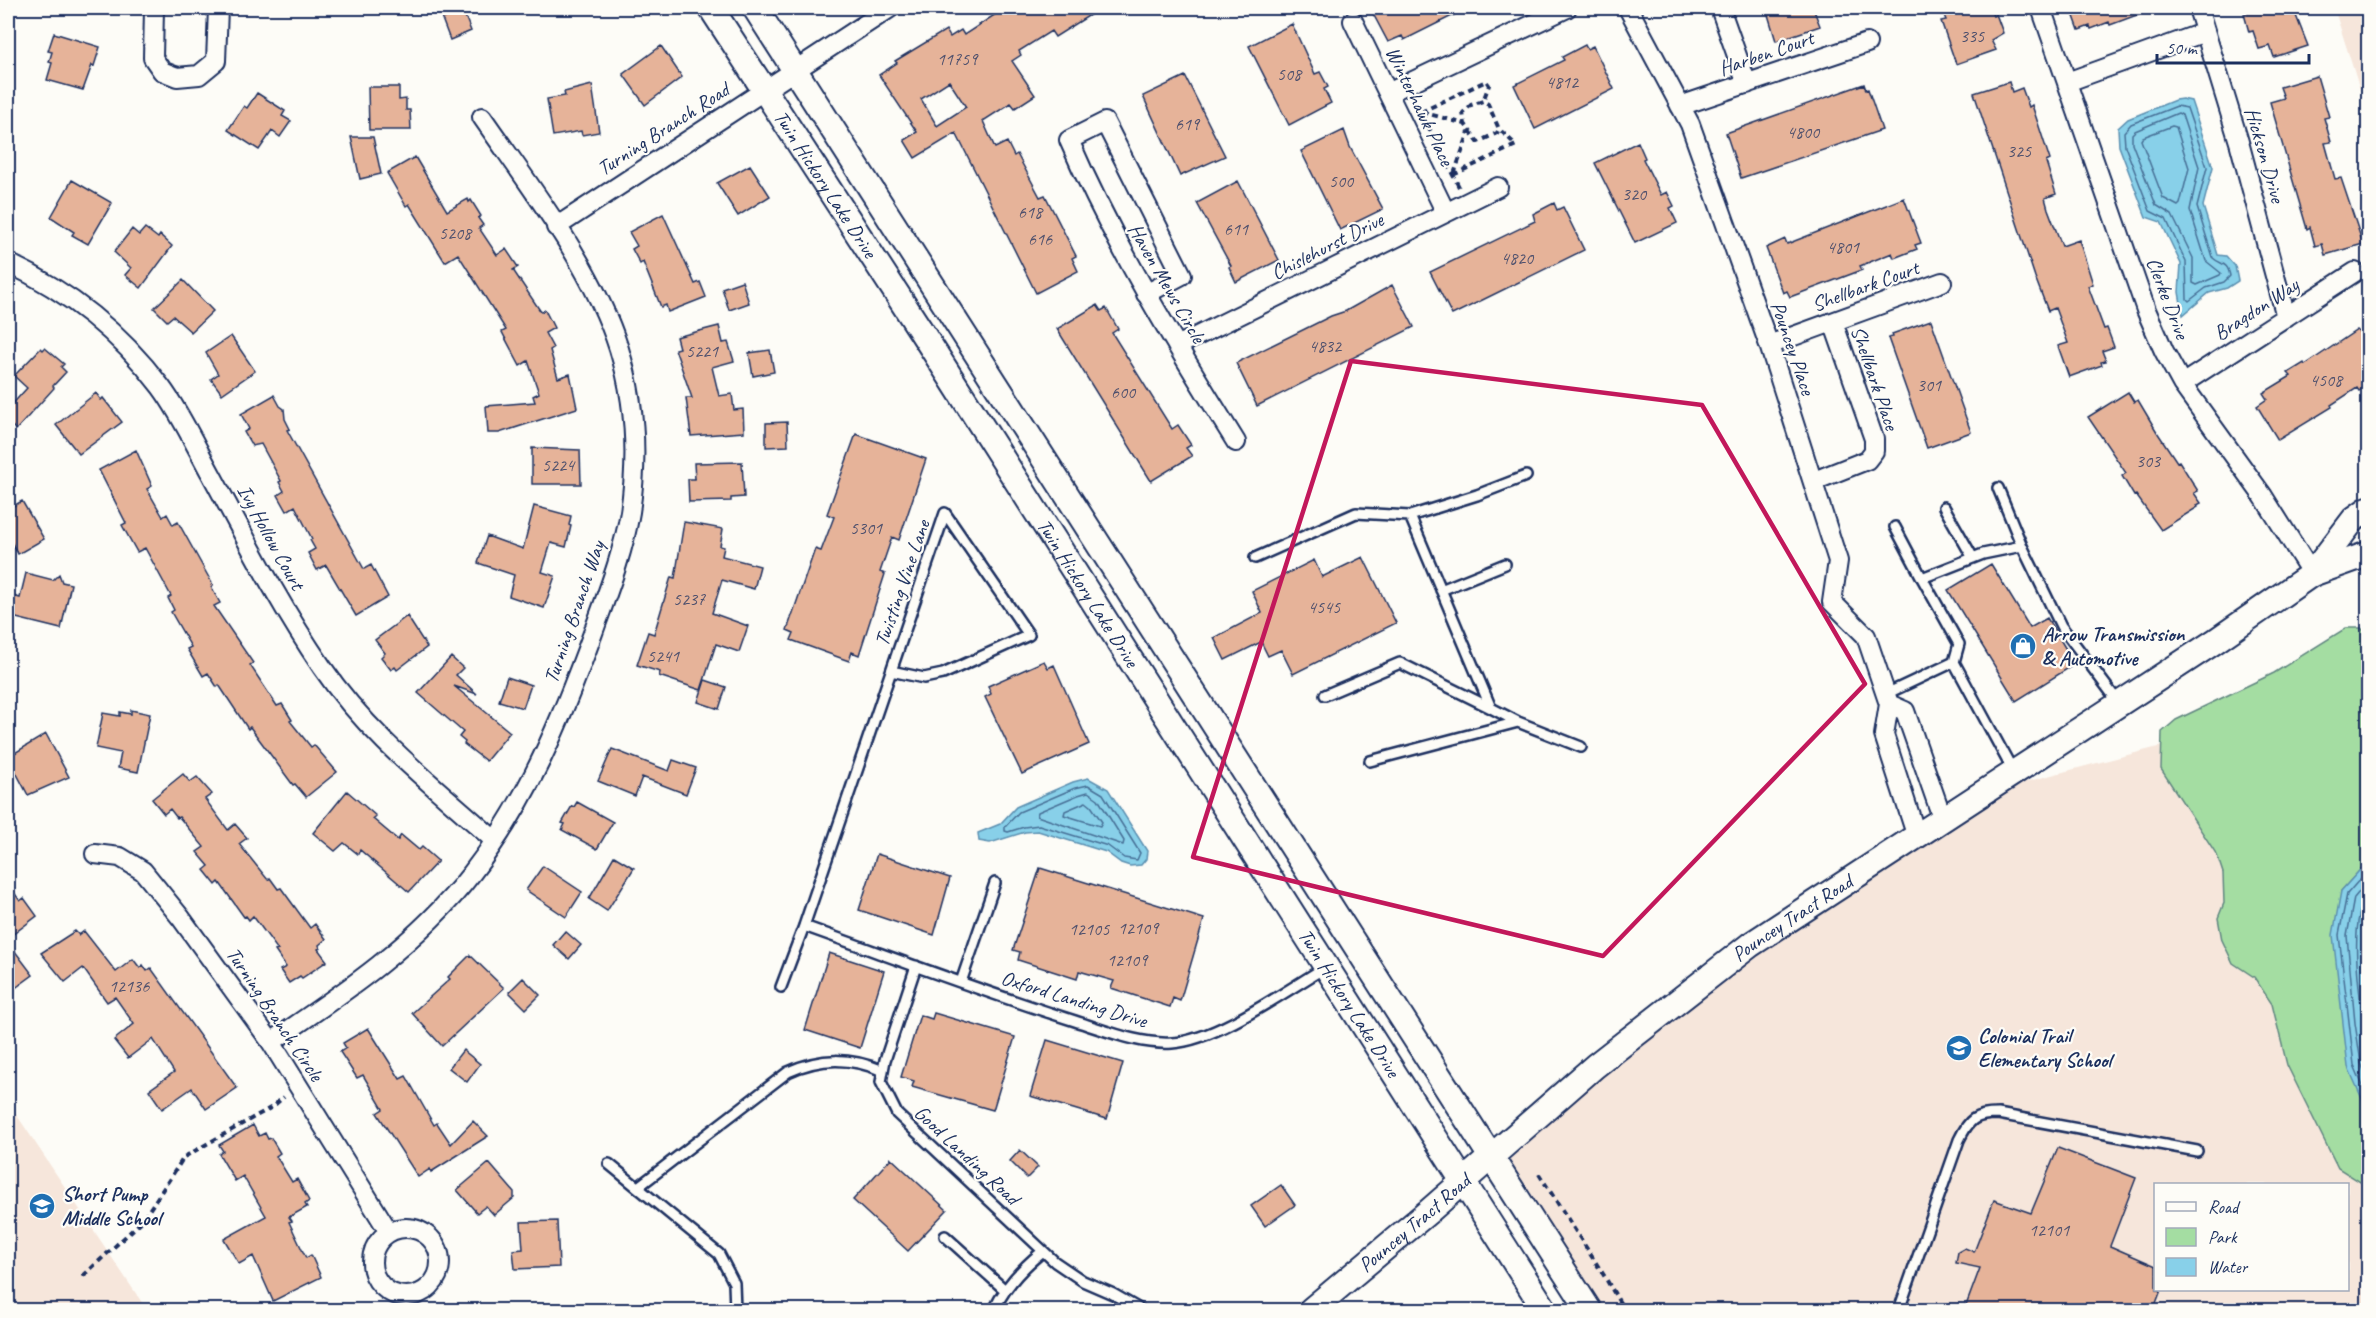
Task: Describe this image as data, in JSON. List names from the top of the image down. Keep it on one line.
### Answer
{"streets":{"street":["Harben Court","Winterhawk Place","Turning Branch Road","Hickson Drive","Twin Hickory Lake Drive","Chislehurst Drive","Haven Mews Circle","Shellbark Court","Clerke Drive","Bragdon Way","Pouncey Place","Shellbark Place","Ivy Hollow Court","Turning Branch Way","Pouncey Tract Road","Turning Branch Circle"],"lane":["Twisting Vine Lane","Oxford Landing Drive","Good Landing Road"]},"crossings":[["Harben Court","Pouncey Place"],["Winterhawk Place","Chislehurst Drive"],["Turning Branch Road","Twin Hickory Lake Drive"],["Turning Branch Road","Turning Branch Way"],["Hickson Drive","Bragdon Way"],["Twin Hickory Lake Drive","Pouncey Tract Road"],["Twin Hickory Lake Drive","Oxford Landing Drive"],["Chislehurst Drive","Haven Mews Circle"],["Shellbark Court","Pouncey Place"],["Shellbark Court","Shellbark Place"],["Clerke Drive","Bragdon Way"],["Clerke Drive","Pouncey Tract Road"],["Pouncey Place","Shellbark Place"],["Pouncey Place","Pouncey Tract Road"],["Ivy Hollow Court","Turning Branch Way"],["Twisting Vine Lane","Oxford Landing Drive"],["Turning Branch Way","Turning Branch Circle"]],"places":{"shop":["Arrow Transmission & Automotive"],"school or university":["Colonial Trail Elementary School","Short Pump Middle School"]},"house_numbers":["335","11759","508","4812","619","4800","325","500","320","618","611","5208","616","4801","4820","4832","5221","4508","301","600","303","5224","5301","5237","4545","5241","12109","12105","12109","12136","12101"],"legend":["Road","Park","Water"],"scale_bar":"50 m"}
